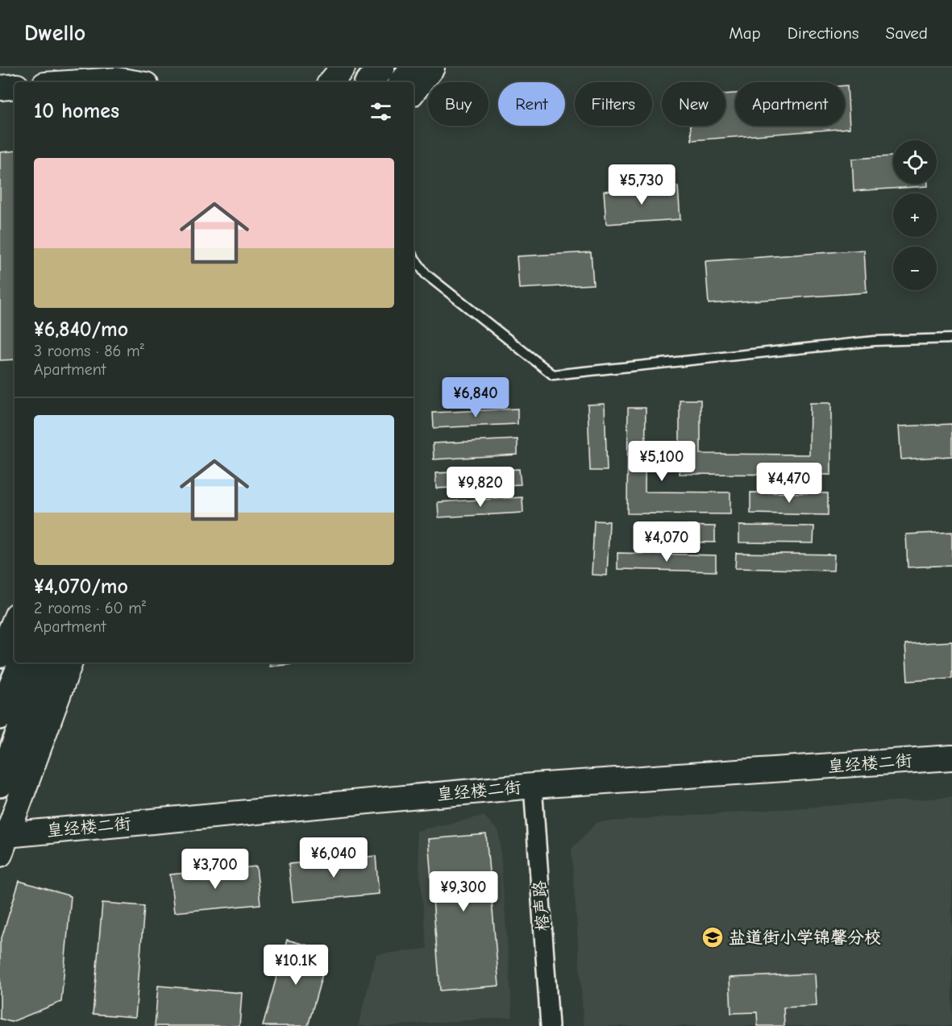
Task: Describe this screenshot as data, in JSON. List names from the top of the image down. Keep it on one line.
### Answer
{"streets":{"street":["皇经楼二街","榕声路"]},"crossings":[["皇经楼二街","榕声路"]],"places":{"school or university":["盐道街小学锦馨分校"]},"page":{"header":"Dwello","nav":["Map","Directions","Saved"],"chip":["Buy","Rent","Filters","New","Apartment"],"heading":"10 homes","map_buttons":["+","−"],"list":[{"name":"¥6,840/mo","note":"3 rooms · 86 m² · Apartment"},{"name":"¥4,070/mo","note":"2 rooms · 60 m² · Apartment"}],"price":["¥5,730","¥6,840","¥5,100","¥4,470","¥9,820","¥4,070","¥6,040","¥3,700","¥9,300","¥10.1K"]}}
